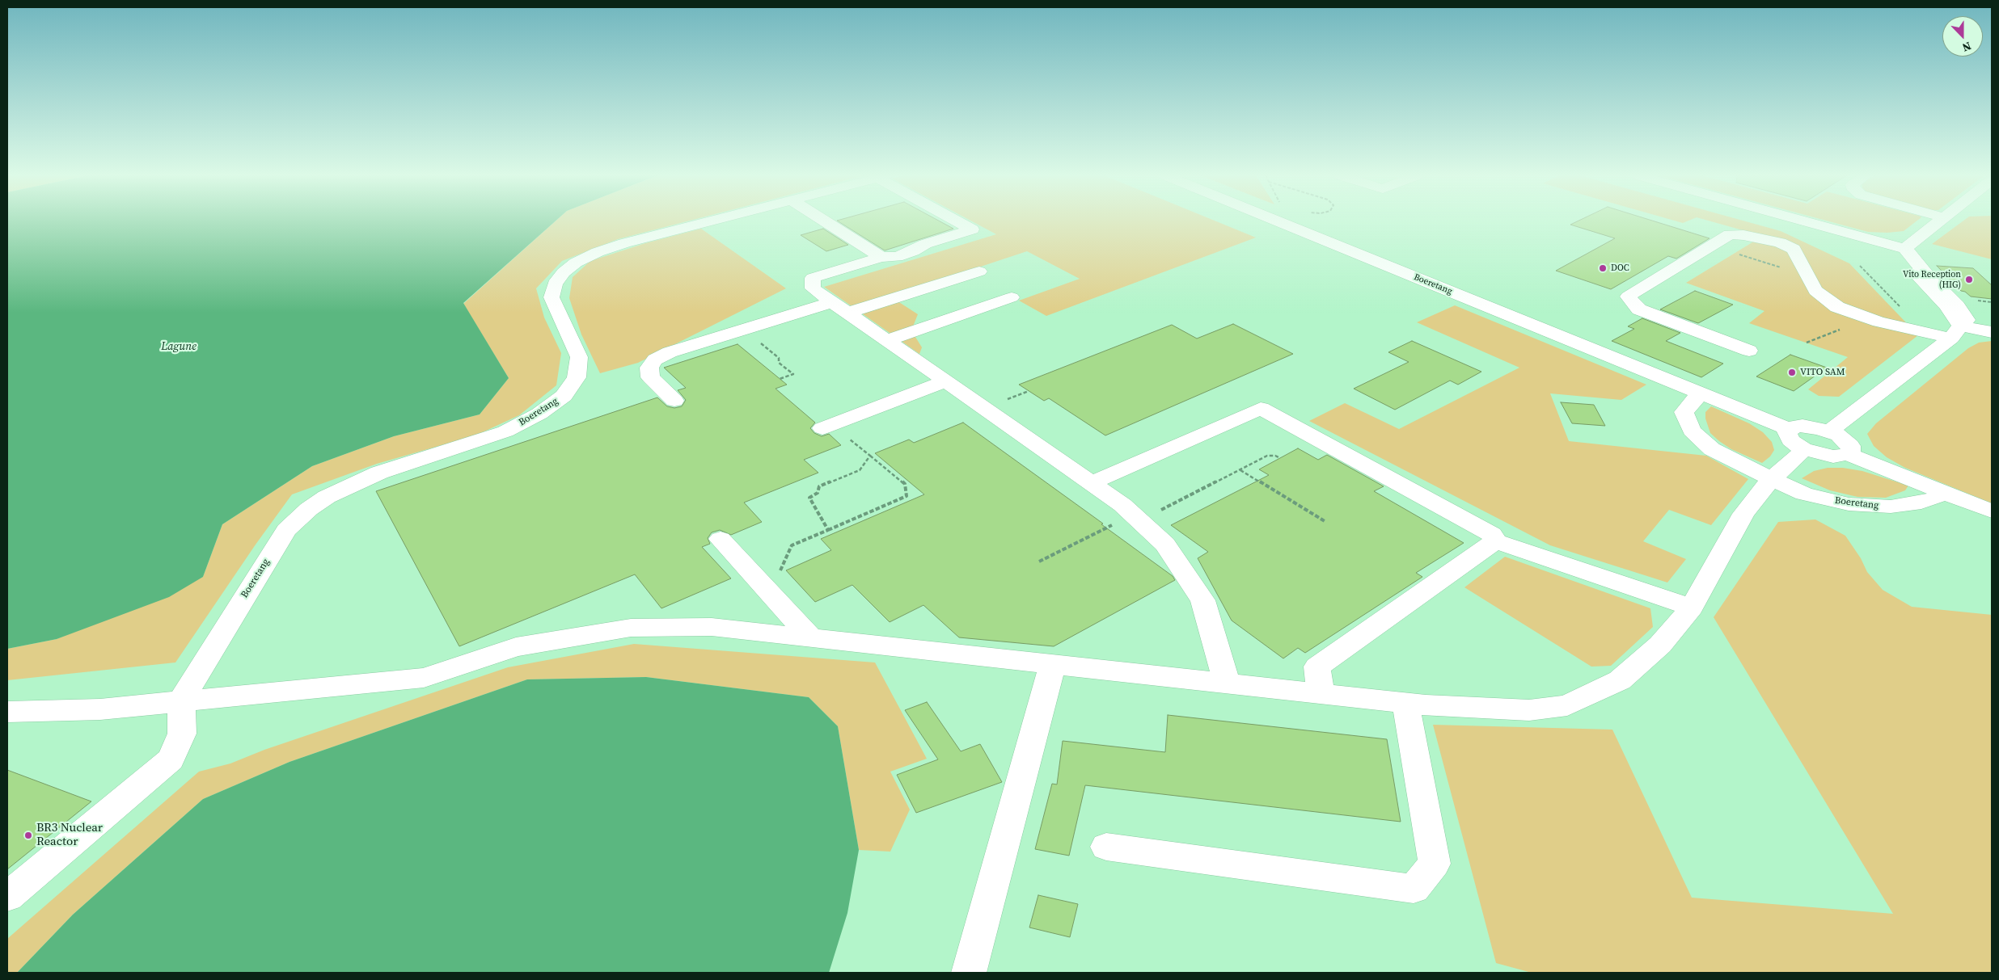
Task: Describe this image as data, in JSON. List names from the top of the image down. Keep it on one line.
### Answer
{"streets":{"street":["Boeretang"]},"water":["Lagune"],"places":["DOC","Vito Reception (HIG)","VITO SAM","BR3 Nuclear Reactor"],"north":"bottom"}
